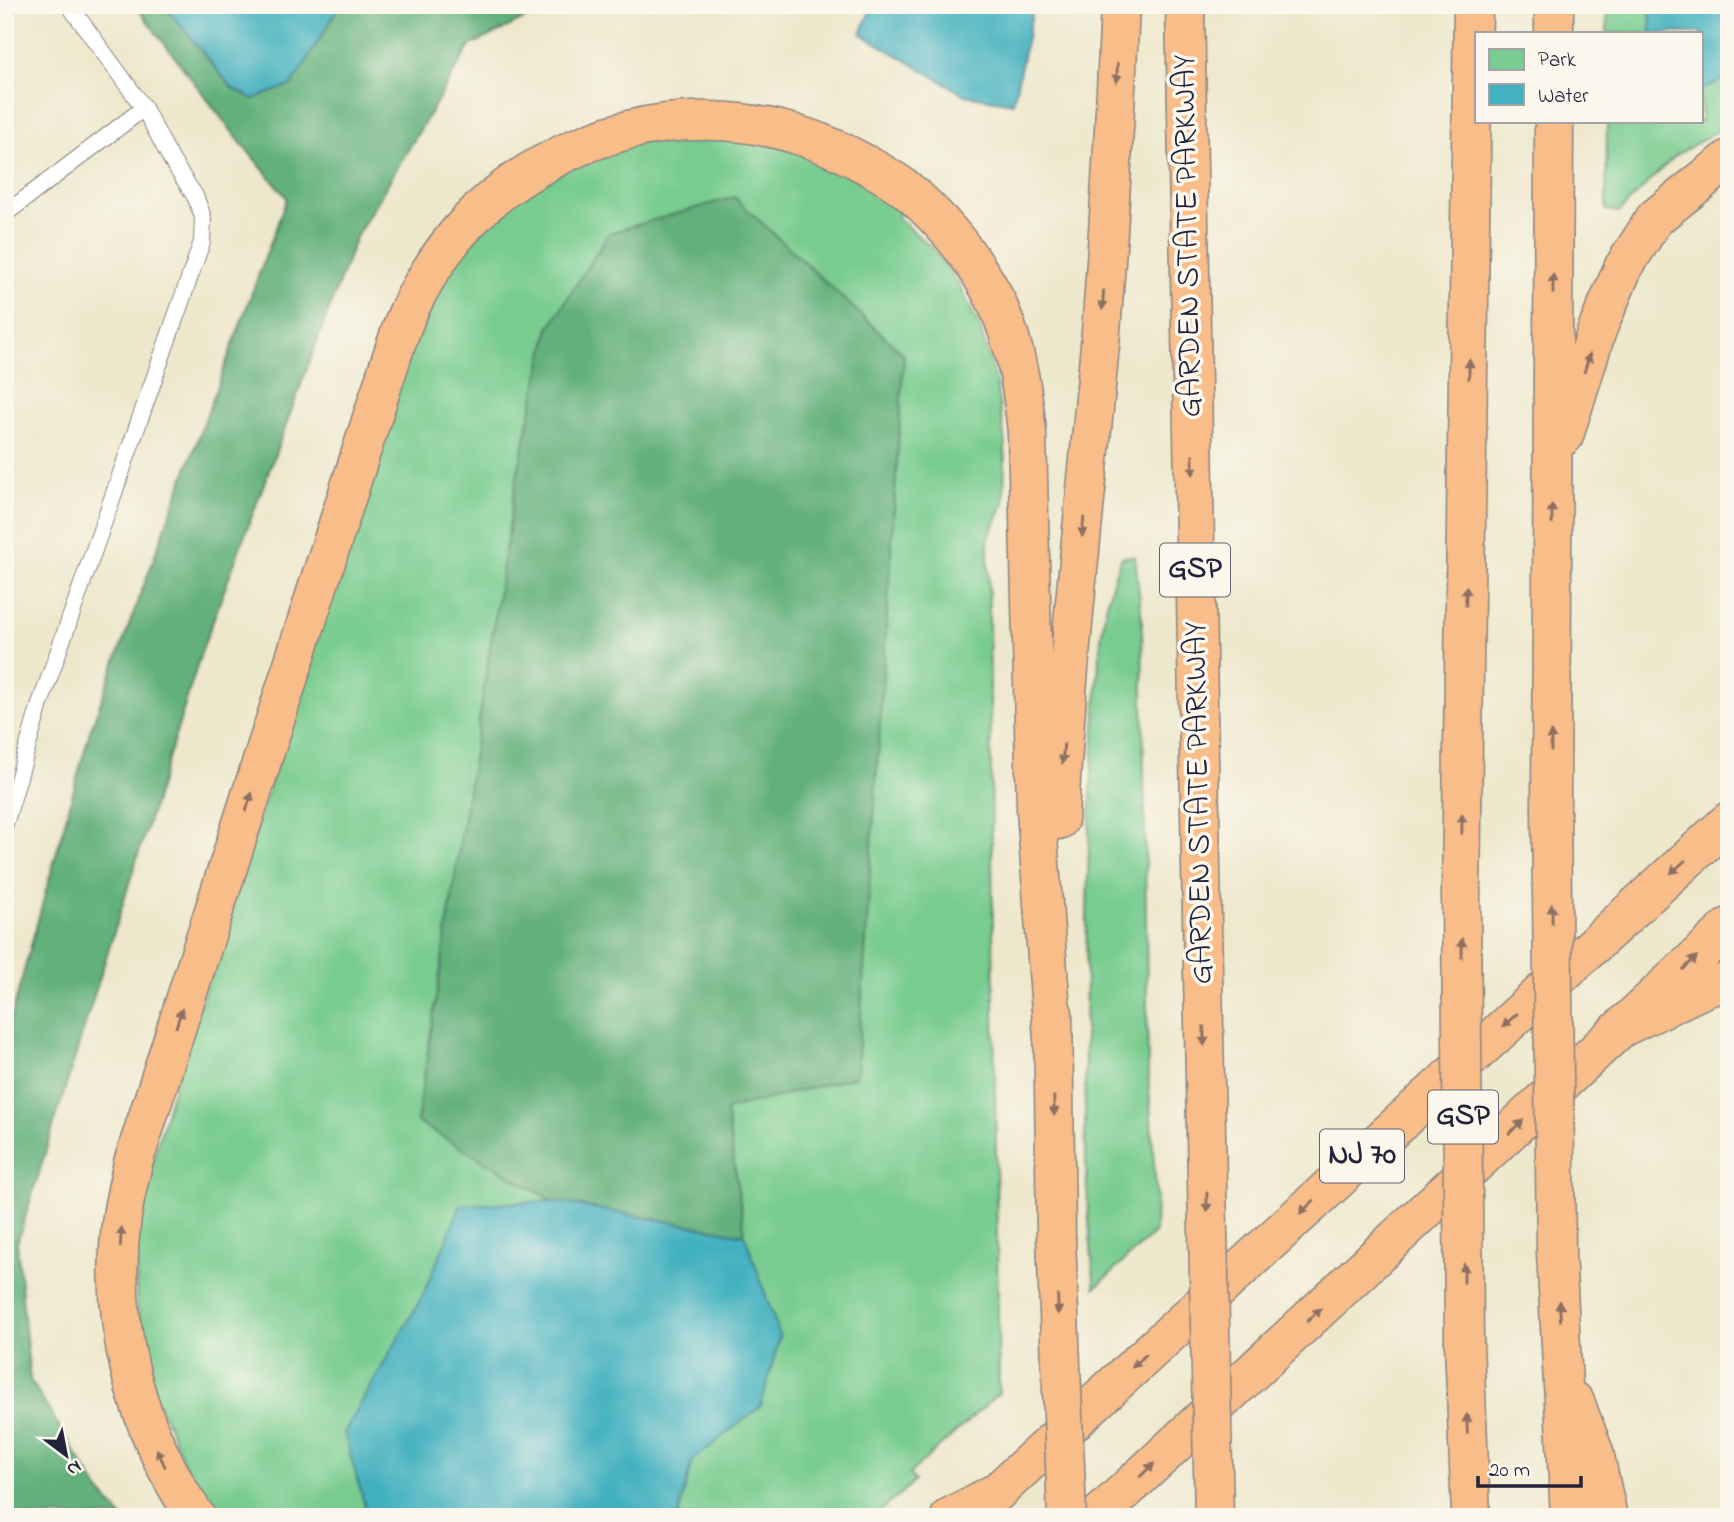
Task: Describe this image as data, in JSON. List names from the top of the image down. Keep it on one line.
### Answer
{"streets":{"highway":["GARDEN STATE PARKWAY","GSP","NJ 70"]},"legend":["Park","Water"],"scale_bar":"20 m","north":"bottom right"}
